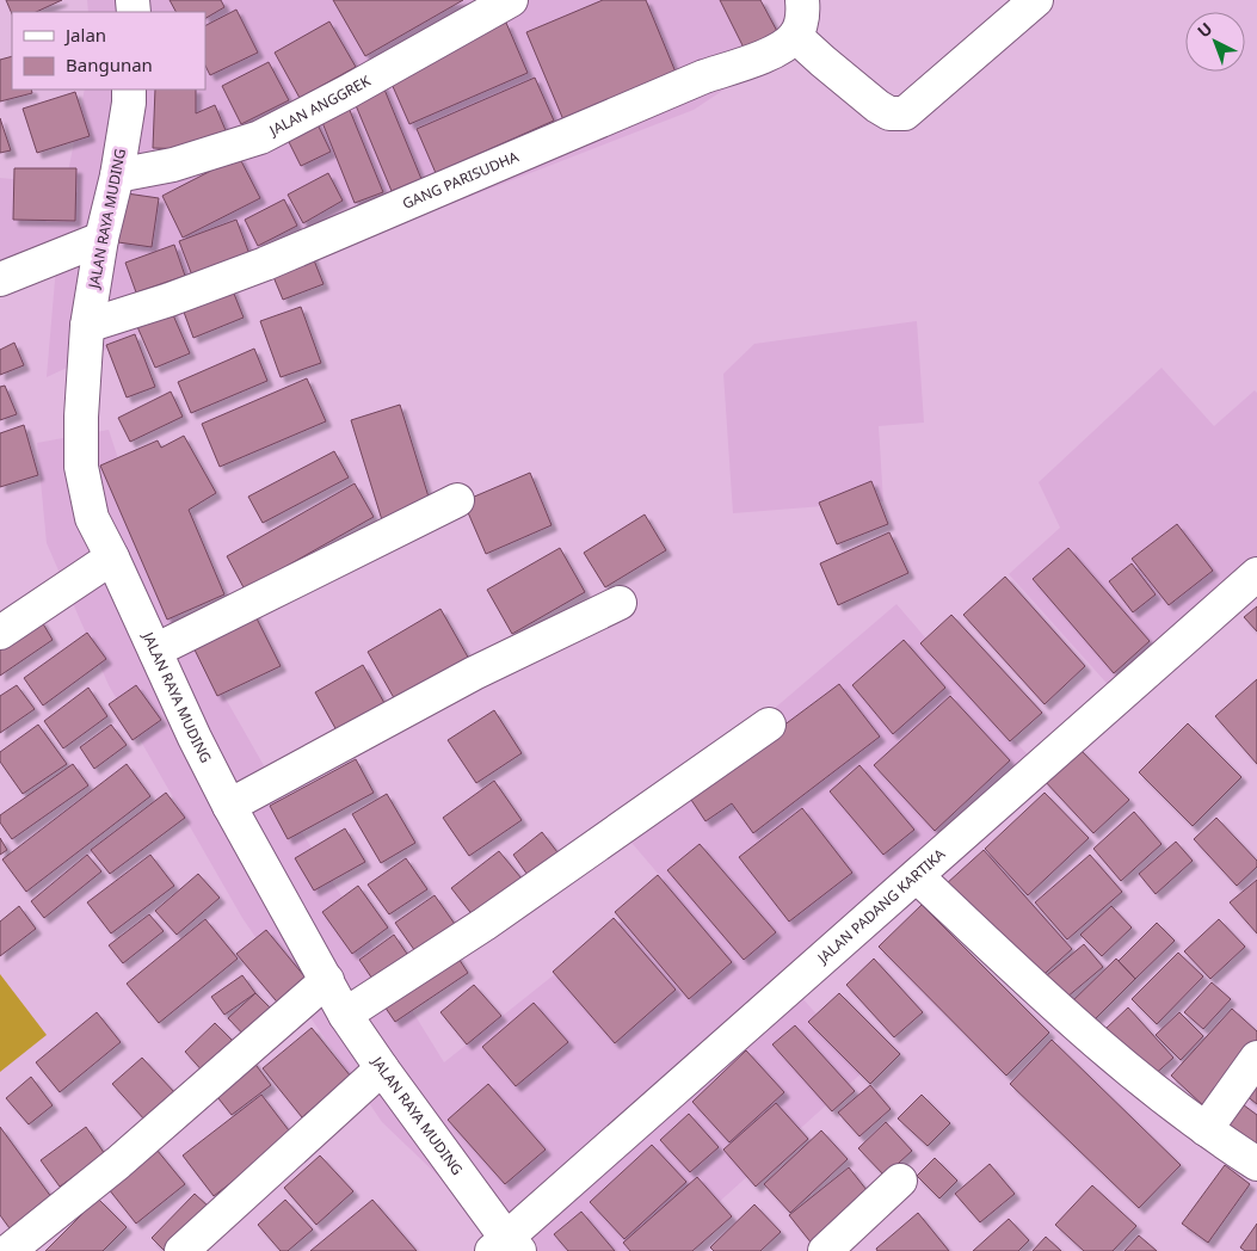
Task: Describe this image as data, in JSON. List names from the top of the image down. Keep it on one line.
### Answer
{"streets":{"street":["JALAN ANGGREK","GANG PARISUDHA","JALAN RAYA MUDING","JALAN PADANG KARTIKA"]},"crossings":[["JALAN ANGGREK","JALAN RAYA MUDING"],["GANG PARISUDHA","JALAN RAYA MUDING"],["JALAN RAYA MUDING","JALAN PADANG KARTIKA"]],"legend":["Jalan","Bangunan"],"north":"top left"}
